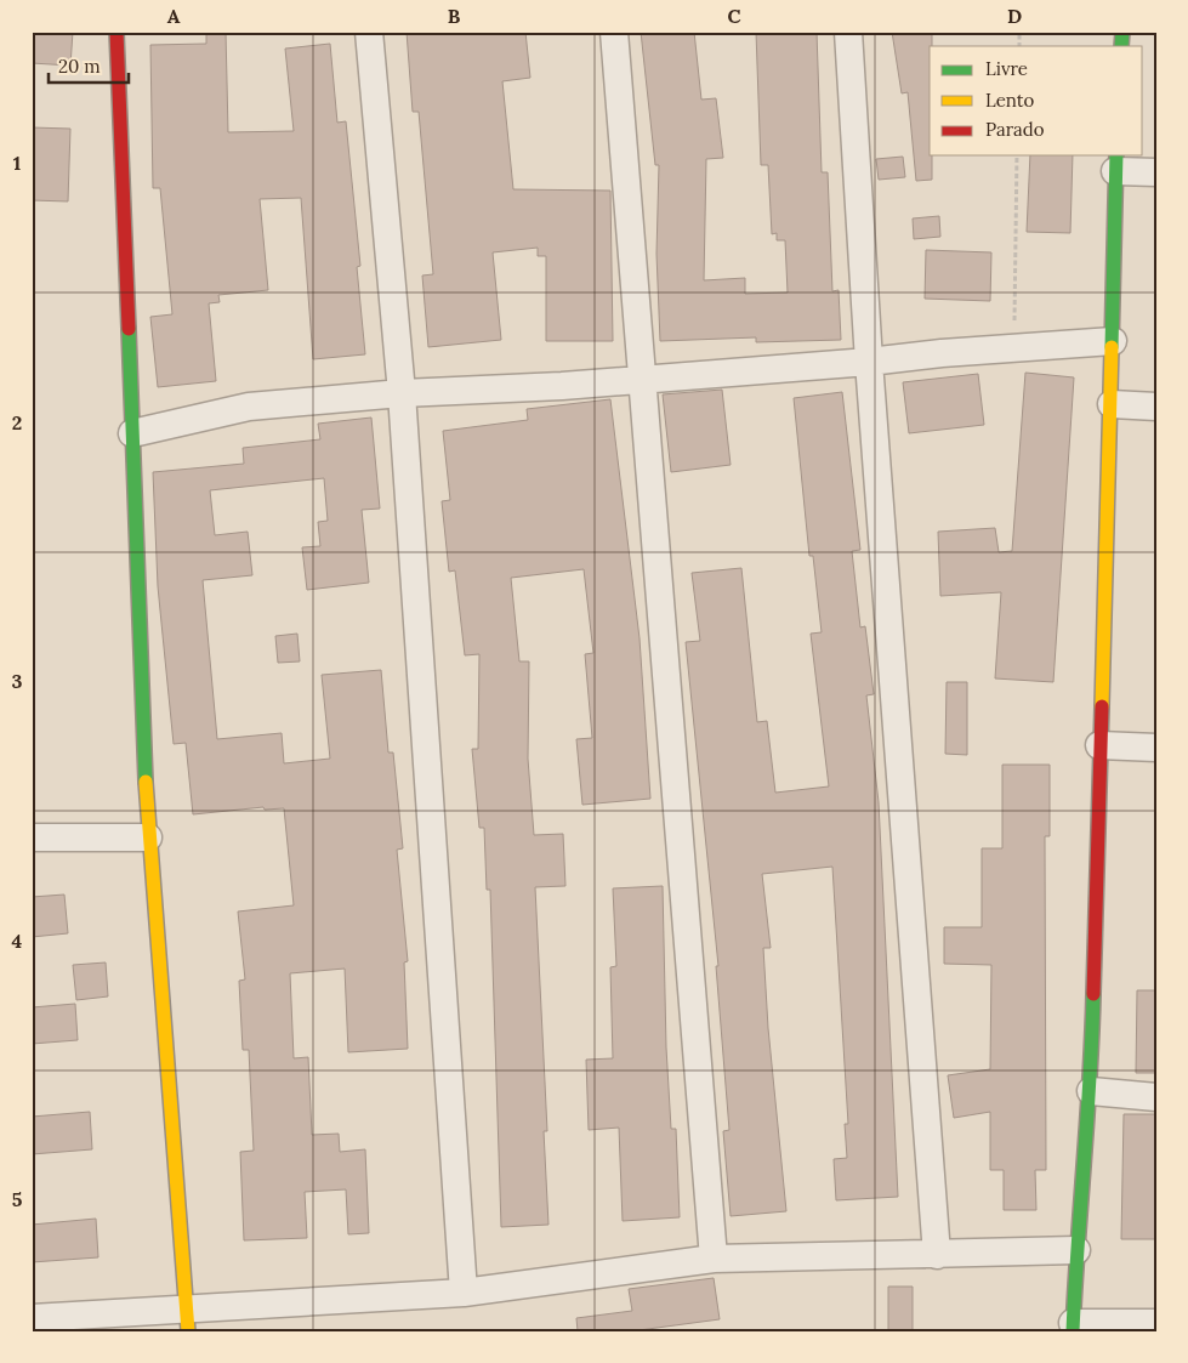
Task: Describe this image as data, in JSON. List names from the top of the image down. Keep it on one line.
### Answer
{"legend":["Livre","Lento","Parado"],"scale_bar":"20 m","grid":{"columns":["A","B","C","D"],"rows":["1","2","3","4","5"]}}
